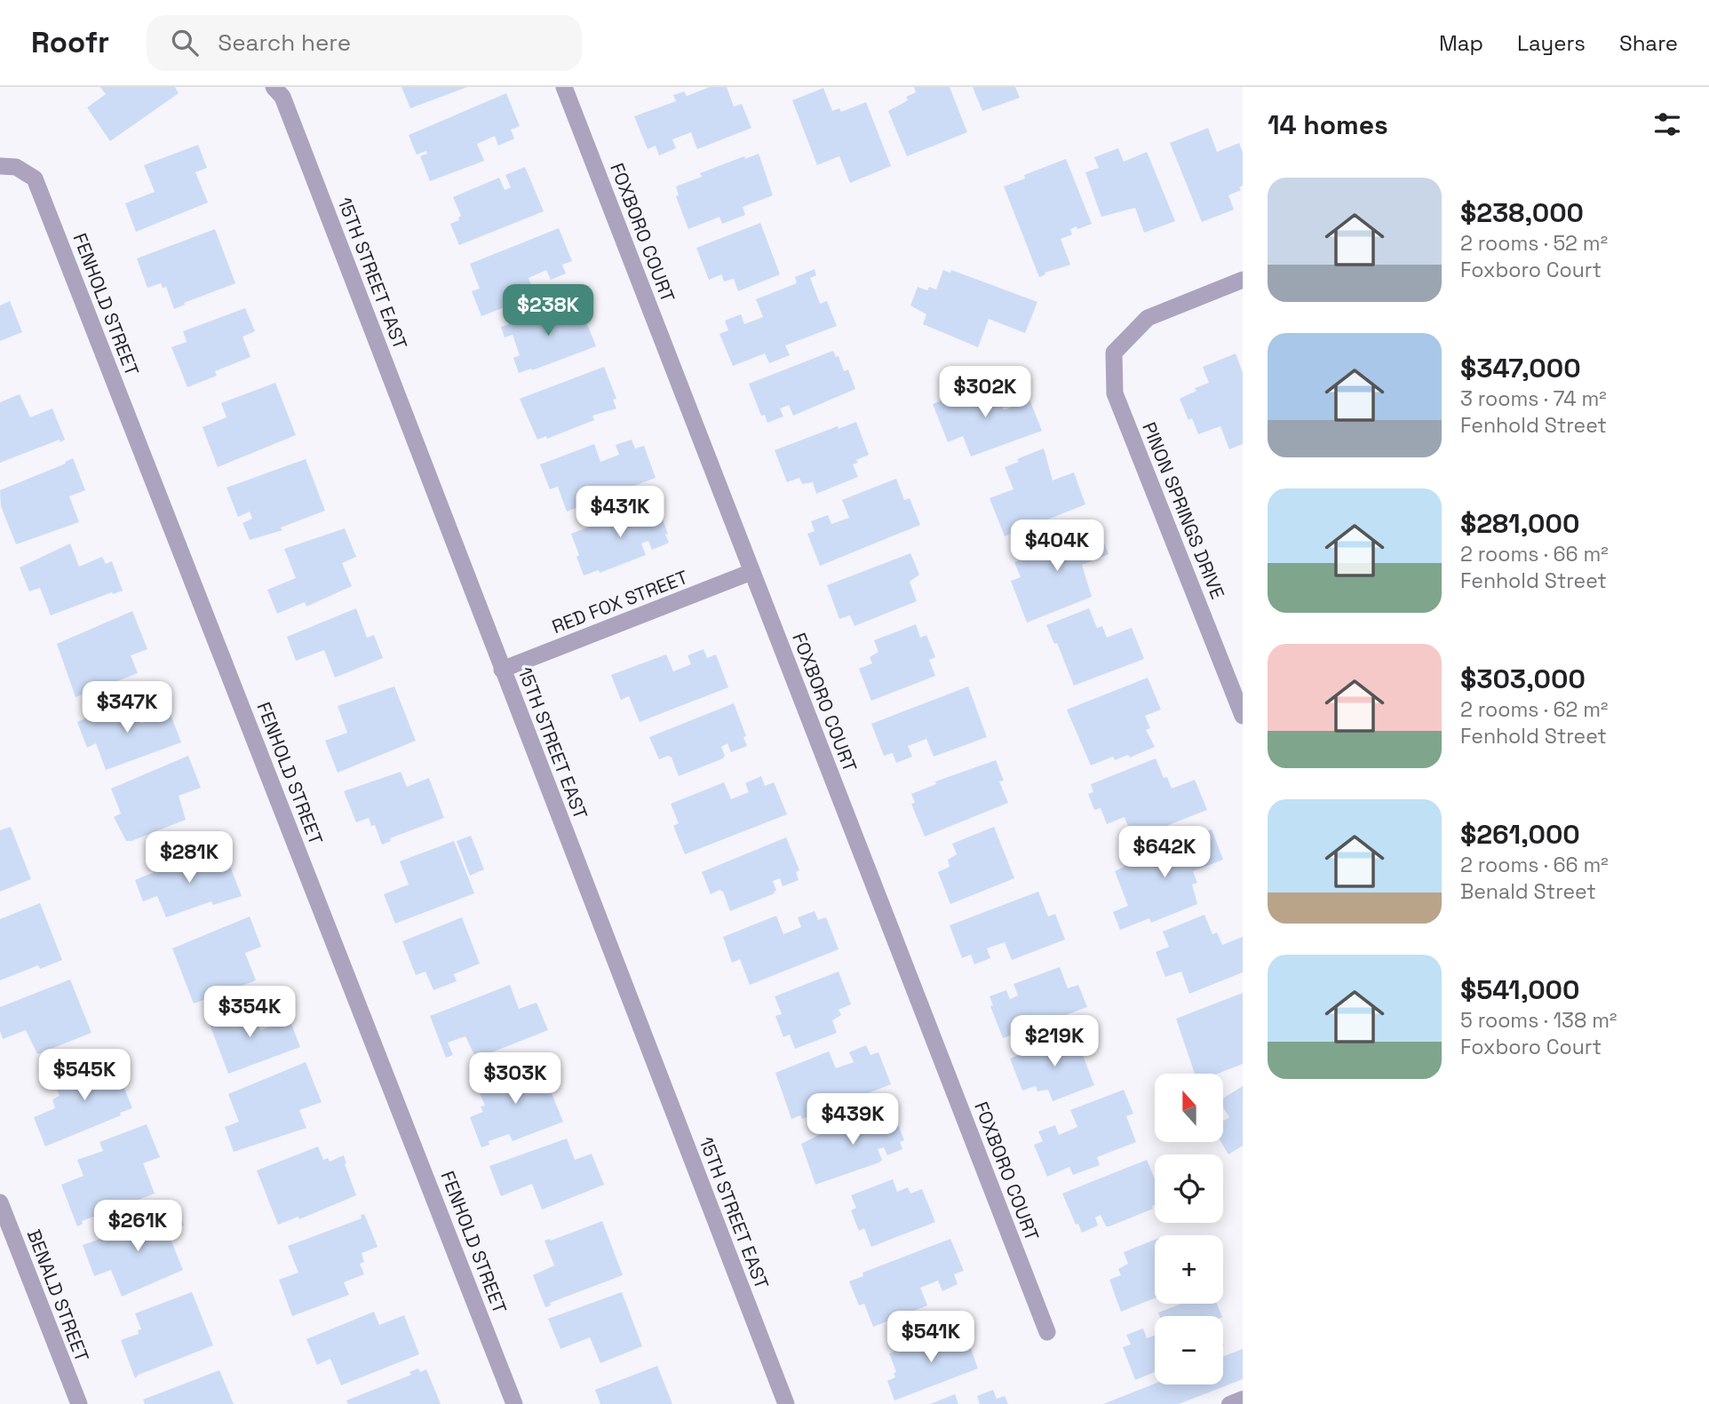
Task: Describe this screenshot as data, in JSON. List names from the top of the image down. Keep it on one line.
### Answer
{"streets":{"street":["FOXBORO COURT","15TH STREET EAST","FENHOLD STREET","PINON SPRINGS DRIVE","RED FOX STREET","BENALD STREET"]},"crossings":[["FOXBORO COURT","RED FOX STREET"],["15TH STREET EAST","RED FOX STREET"]],"north":"top","page":{"header":"Roofr","search":"Search here","nav":["Map","Layers","Share"],"heading":"14 homes","list":[{"name":"$238,000","note":"2 rooms · 52 m² · Foxboro Court"},{"name":"$347,000","note":"3 rooms · 74 m² · Fenhold Street"},{"name":"$281,000","note":"2 rooms · 66 m² · Fenhold Street"},{"name":"$303,000","note":"2 rooms · 62 m² · Fenhold Street"},{"name":"$261,000","note":"2 rooms · 66 m² · Benald Street"},{"name":"$541,000","note":"5 rooms · 138 m² · Foxboro Court"}],"price":["$238K","$302K","$431K","$404K","$347K","$642K","$281K","$354K","$219K","$545K","$303K","$439K","$261K","$541K"],"map_buttons":["+","−"]}}
